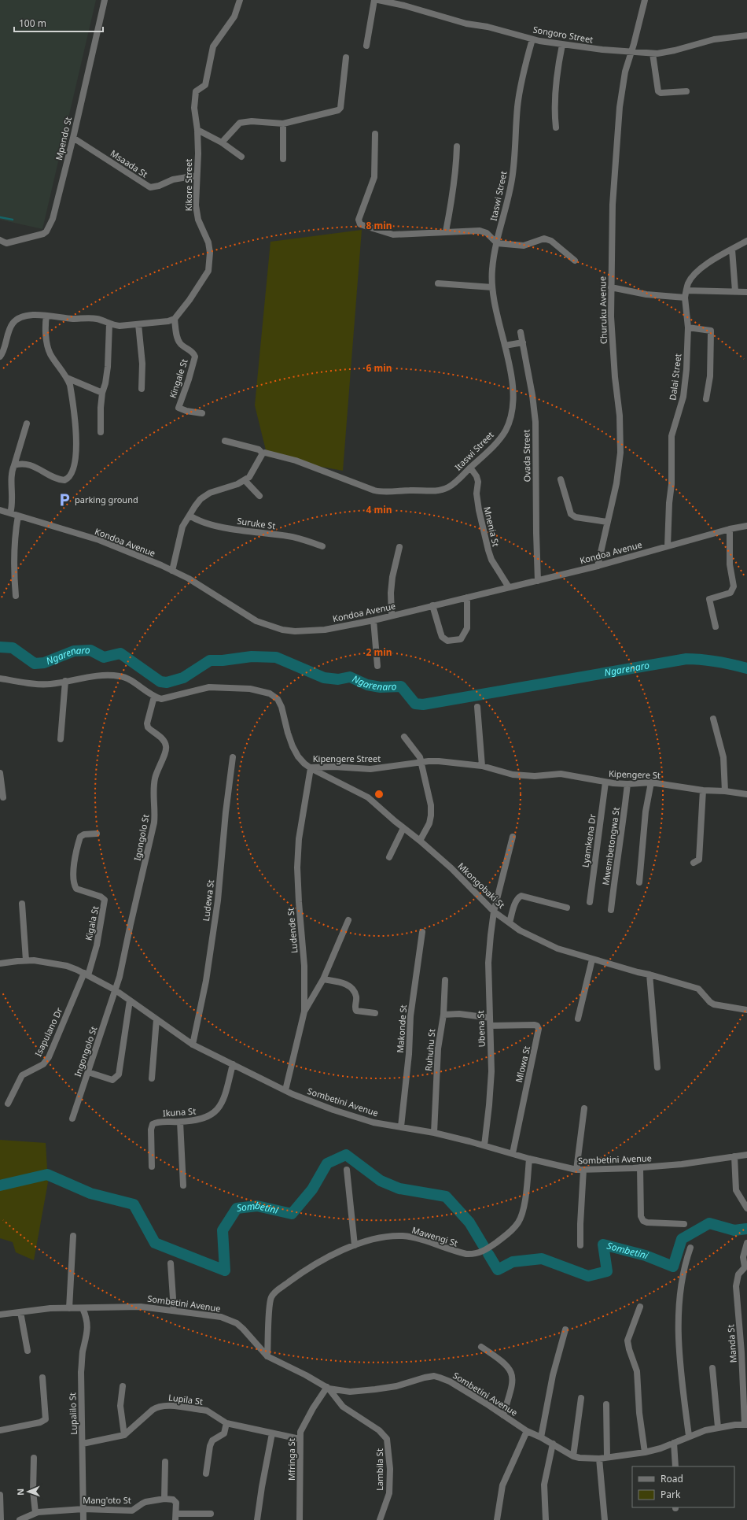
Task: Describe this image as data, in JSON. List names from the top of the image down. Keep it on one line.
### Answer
{"streets":{"street":["Songoro Street","Mpendo St","Msaada St","Kikore Street","Itaswi Street","Churuku Avenue","Dalai Street","Kingale St","Ovada Street","Suruke St","Mnenia St","Kondoa Avenue","Kipengere Street","Kipengere St","Igongolo St","Lyamkena Dr","Mwembetongwa St","Mkongobaki St","Ludewa St","Kigala St","Ludende St","Makonde St","Ubena St","Isapulano Dr","Ruhuhu St","Ingongolo St","Mlowa St","Sombetini Avenue","Ikuna St","Mawengi St","Manda St","Lupila St","Lupalilo St","Mfringa St","Lambila St","Mang'oto St"]},"crossings":[["Songoro Street","Itaswi Street"],["Songoro Street","Churuku Avenue"],["Mpendo St","Msaada St"],["Msaada St","Kikore Street"],["Kikore Street","Kingale St"],["Itaswi Street","Mnenia St"],["Churuku Avenue","Kondoa Avenue"],["Dalai Street","Kondoa Avenue"],["Ovada Street","Kondoa Avenue"],["Mnenia St","Kondoa Avenue"],["Kipengere Street","Kipengere St"],["Kipengere Street","Igongolo St"],["Kipengere Street","Mkongobaki St"],["Kipengere Street","Ludende St"],["Kipengere St","Lyamkena Dr"],["Kipengere St","Mwembetongwa St"],["Igongolo St","Ingongolo St"],["Igongolo St","Sombetini Avenue"],["Mkongobaki St","Ludende St"],["Mkongobaki St","Ubena St"],["Ludewa St","Sombetini Avenue"],["Kigala St","Isapulano Dr"],["Kigala St","Sombetini Avenue"],["Ludende St","Sombetini Avenue"],["Makonde St","Sombetini Avenue"],["Ubena St","Mlowa St"],["Ubena St","Sombetini Avenue"],["Isapulano Dr","Sombetini Avenue"],["Ruhuhu St","Sombetini Avenue"],["Ingongolo St","Sombetini Avenue"],["Mlowa St","Sombetini Avenue"],["Sombetini Avenue","Ikuna St"],["Sombetini Avenue","Mawengi St"],["Sombetini Avenue","Manda St"],["Sombetini Avenue","Lupalilo St"],["Sombetini Avenue","Mfringa St"],["Sombetini Avenue","Lambila St"],["Lupila St","Mfringa St"],["Lupalilo St","Mang'oto St"],["Mfringa St","Lambila St"]],"water":["Ngarenaro","Sombetini"],"places":{"parking":["parking ground"]},"legend":["Road","Park"],"scale_bar":"100 m","north":"left","rings":["8 min","6 min","4 min","2 min"]}
